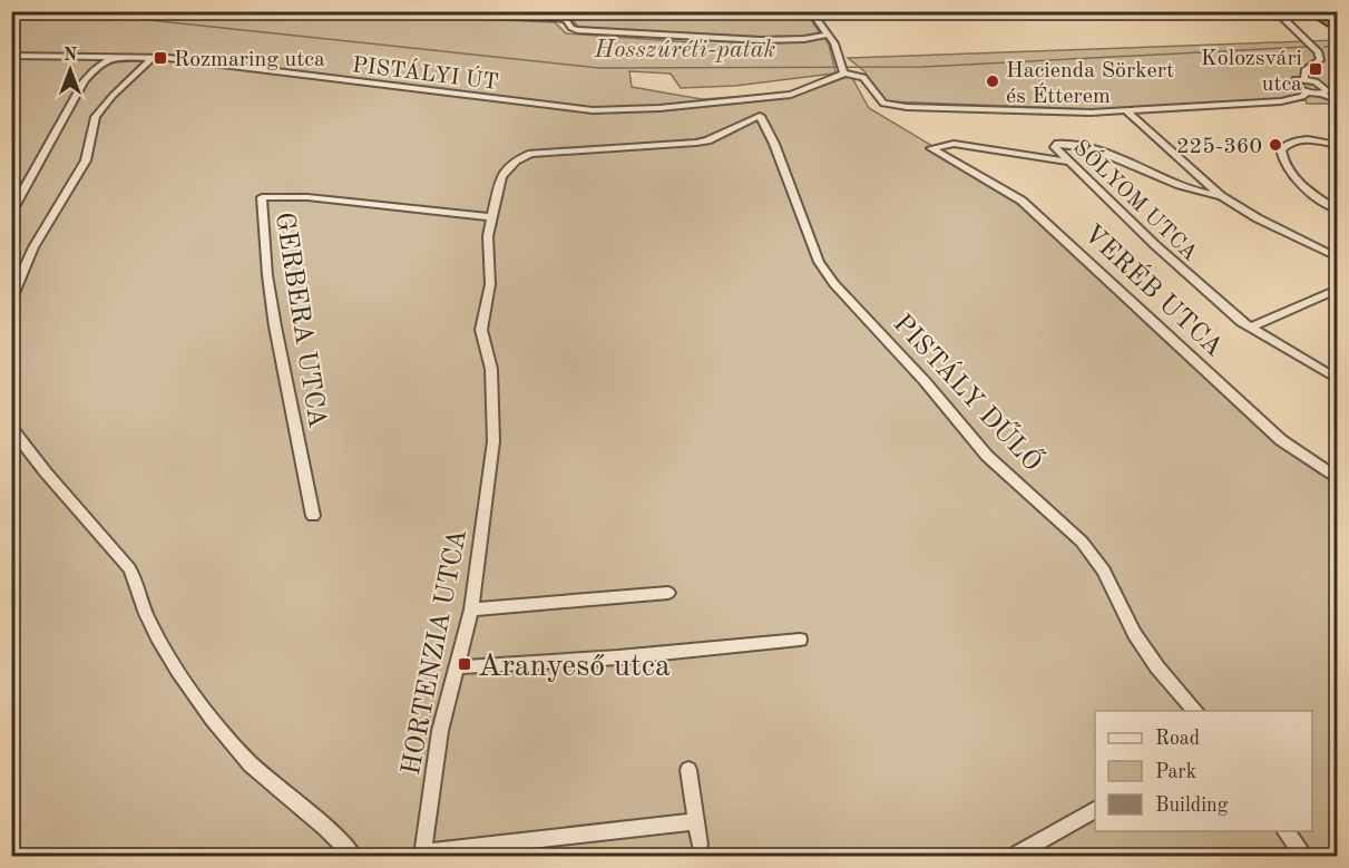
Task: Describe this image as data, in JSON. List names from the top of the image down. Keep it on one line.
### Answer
{"streets":{"street":["PISTÁLYI ÚT","SÓLYOM UTCA","VERÉB UTCA","GERBERA UTCA","PISTÁLY DŰLŐ","HORTENZIA UTCA"]},"crossings":[["PISTÁLYI ÚT","PISTÁLY DŰLŐ"],["PISTÁLYI ÚT","HORTENZIA UTCA"],["SÓLYOM UTCA","VERÉB UTCA"],["GERBERA UTCA","HORTENZIA UTCA"],["PISTÁLY DŰLŐ","HORTENZIA UTCA"]],"water":["Hosszúréti-patak"],"places":{"transit":["Rozmaring utca","Kolozsvári utca","Aranyeső utca"],"other":["Hacienda Sörkert és Étterem","225-360"]},"legend":["Road","Park","Building"],"north":"top"}
